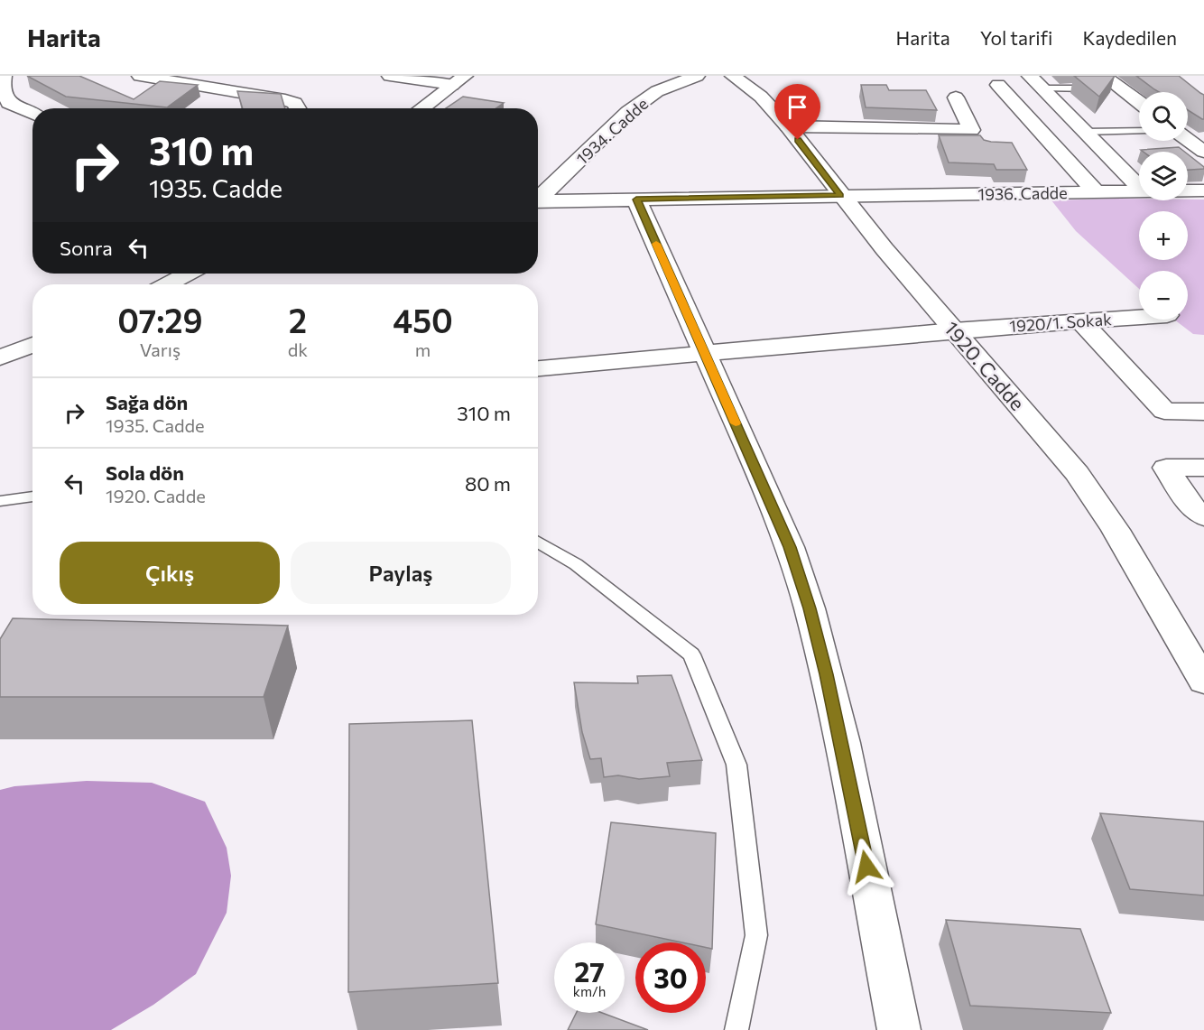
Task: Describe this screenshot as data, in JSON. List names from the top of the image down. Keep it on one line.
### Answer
{"streets":{"street":["1934. Cadde","1936. Cadde","1920/1. Sokak","1920. Cadde"]},"crossings":[["1936. Cadde","1920. Cadde"],["1920/1. Sokak","1920. Cadde"]],"page":{"header":"Harita","nav":["Harita","Yol tarifi","Kaydedilen"],"map_buttons":["+","−"],"turn":["310 m","1935. Cadde"],"then":"Sonra","eta":["07:29","Varış","2","dk","450","m"],"list":[{"name":"Sağa dön","note":"1935. Cadde","value":"310 m"},{"name":"Sola dön","note":"1920. Cadde","value":"80 m"}],"buttons":["Çıkış","Paylaş"],"speed":"27 km/h","limit":"30"}}
